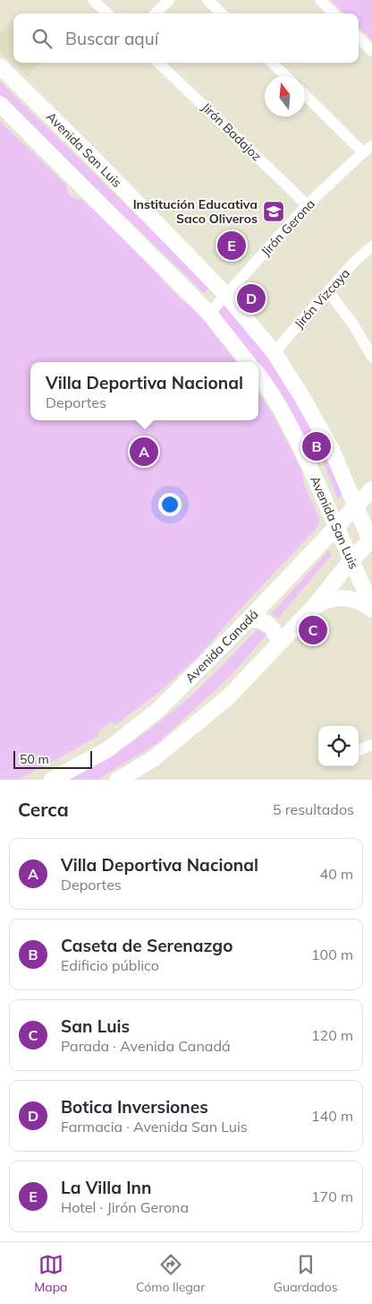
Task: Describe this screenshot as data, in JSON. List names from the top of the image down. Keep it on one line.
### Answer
{"streets":{"main road":["Avenida San Luis","Avenida Canadá"],"street":["Jirón Badajoz","Jirón Gerona","Jirón Vizcaya"]},"crossings":[["Jirón Badajoz","Jirón Gerona"],["Avenida San Luis","Jirón Gerona"],["Avenida San Luis","Jirón Vizcaya"],["Avenida San Luis","Avenida Canadá"]],"places":{"school or university":["Institución Educativa Saco Oliveros"]},"scale_bar":"50 m","north":"top","page":{"search":"Buscar aquí","pins":["E","D","B","A","C"],"popup":["Villa Deportiva Nacional","Deportes"],"scale":"50 m","heading":["Cerca","5 resultados"],"list":[{"mark":"A","name":"Villa Deportiva Nacional","note":"Deportes","value":"40 m"},{"mark":"B","name":"Caseta de Serenazgo","note":"Edificio público","value":"100 m"},{"mark":"C","name":"San Luis","note":"Parada · Avenida Canadá","value":"120 m"},{"mark":"D","name":"Botica Inversiones","note":"Farmacia · Avenida San Luis","value":"140 m"},{"mark":"E","name":"La Villa Inn","note":"Hotel · Jirón Gerona","value":"170 m"}],"nav":["Mapa","Cómo llegar","Guardados"]}}
